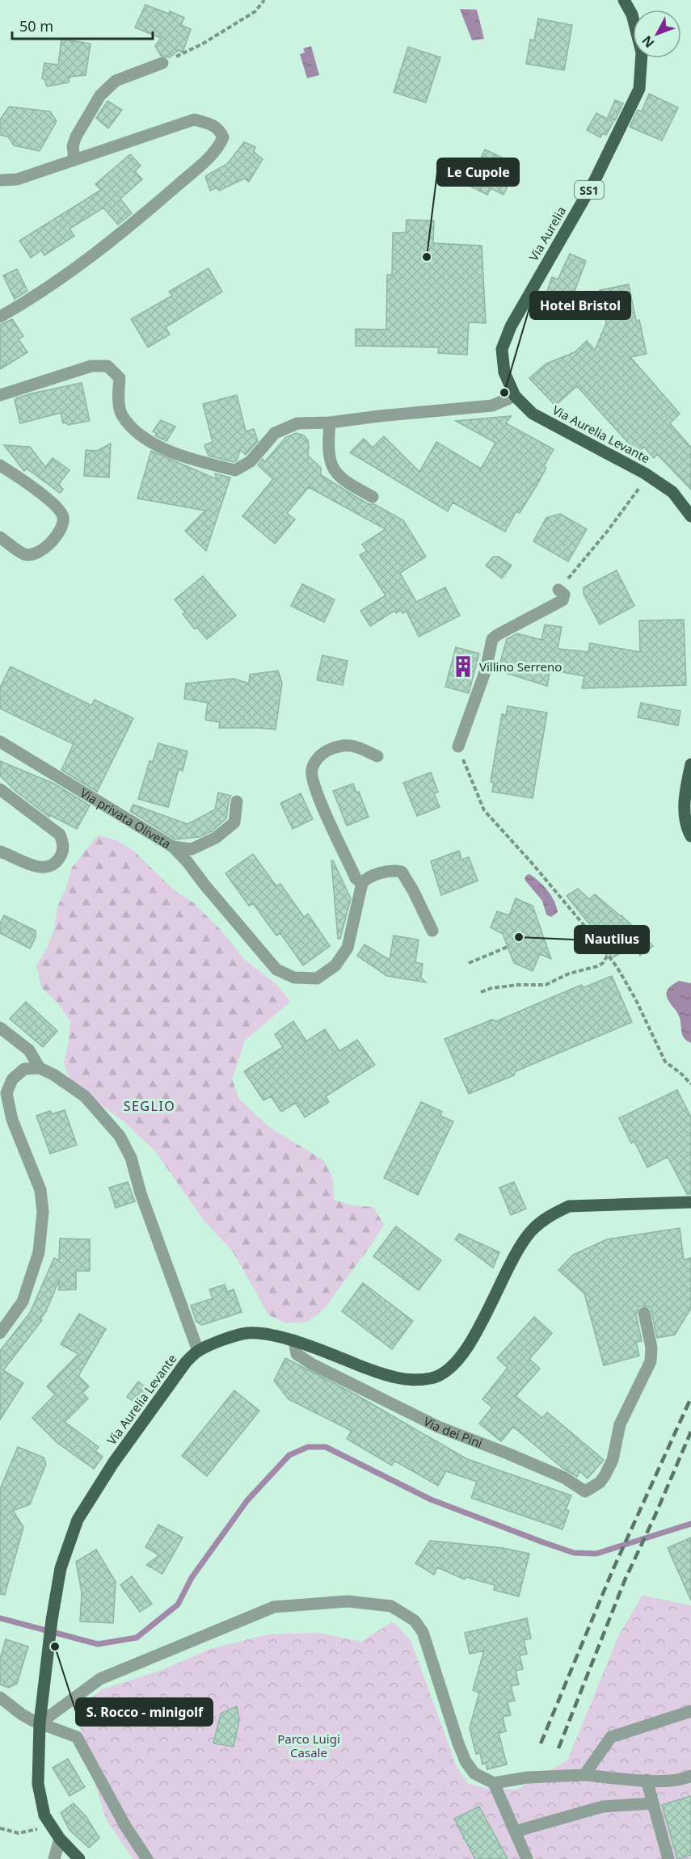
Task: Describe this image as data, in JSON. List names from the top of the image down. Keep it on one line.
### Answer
{"streets":{"main road":["SS1","Via Aurelia","Via Aurelia Levante"],"street":["Via privata Oliveta","Via dei Pini"]},"crossings":[["Via Aurelia","Via Aurelia Levante"],["Via Aurelia Levante","Via dei Pini"]],"districts":["SEGLIO"],"parks":["Parco Luigi Casale"],"places":{"other":["Le Cupole","Hotel Bristol","Nautilus","S. Rocco - minigolf"],"building":["Villino Serreno"]},"scale_bar":"50 m","north":"bottom left"}
